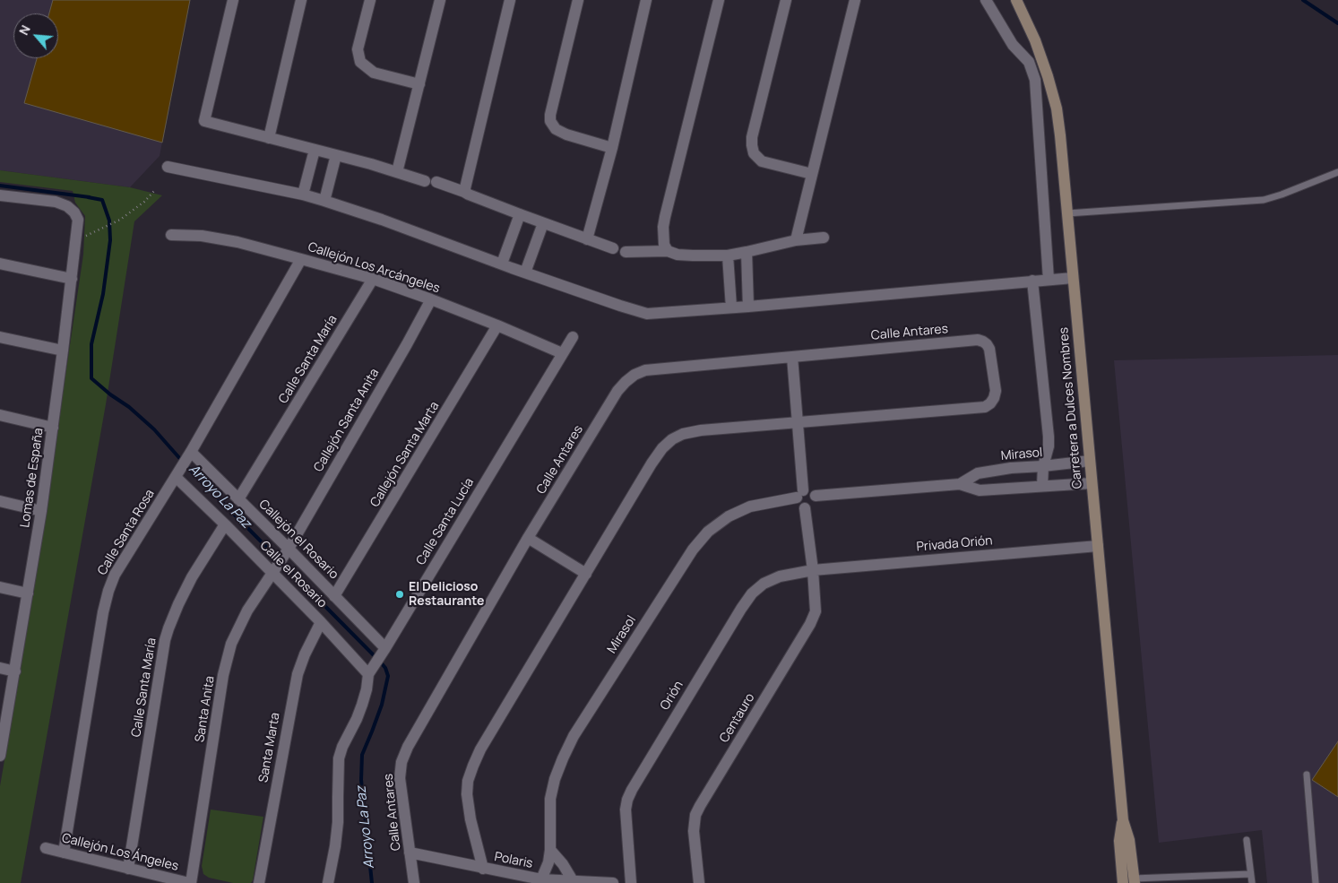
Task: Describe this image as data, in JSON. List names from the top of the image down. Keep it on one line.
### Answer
{"streets":{"main road":["Carretera a Dulces Nombres"],"street":["Callejón Los Arcángeles","Calle Antares","Calle Santa María","Callejón Santa Anita","Callejón Santa Marta","Mirasol","Lomas de España","Calle Santa Lucía","Calle Santa Rosa","Callejón el Rosario","Privada Orión","Calle el Rosario","Orión","Santa Anita","Centauro","Santa Marta","Callejón Los Ángeles","Polaris"]},"crossings":[["Callejón Los Arcángeles","Calle Santa María"],["Callejón Los Arcángeles","Callejón Santa Anita"],["Callejón Los Arcángeles","Callejón Santa Marta"],["Callejón Los Arcángeles","Calle Santa Lucía"],["Callejón Los Arcángeles","Calle Santa Rosa"],["Calle Antares","Polaris"],["Calle Santa María","Callejón el Rosario"],["Calle Santa María","Calle el Rosario"],["Calle Santa María","Callejón Los Ángeles"],["Carretera a Dulces Nombres","Mirasol"],["Carretera a Dulces Nombres","Privada Orión"],["Callejón Santa Anita","Callejón el Rosario"],["Callejón Santa Anita","Santa Anita"],["Callejón Santa Marta","Callejón el Rosario"],["Mirasol","Centauro"],["Mirasol","Polaris"],["Calle Santa Lucía","Callejón el Rosario"],["Calle Santa Lucía","Calle el Rosario"],["Calle Santa Rosa","Callejón el Rosario"],["Calle Santa Rosa","Calle el Rosario"],["Calle Santa Rosa","Callejón Los Ángeles"],["Callejón el Rosario","Santa Anita"],["Privada Orión","Orión"],["Privada Orión","Centauro"],["Calle el Rosario","Santa Anita"],["Calle el Rosario","Santa Marta"],["Orión","Centauro"],["Santa Anita","Callejón Los Ángeles"]],"water":["Arroyo La Paz"],"places":["El Delicioso Restaurante"],"north":"top left"}
